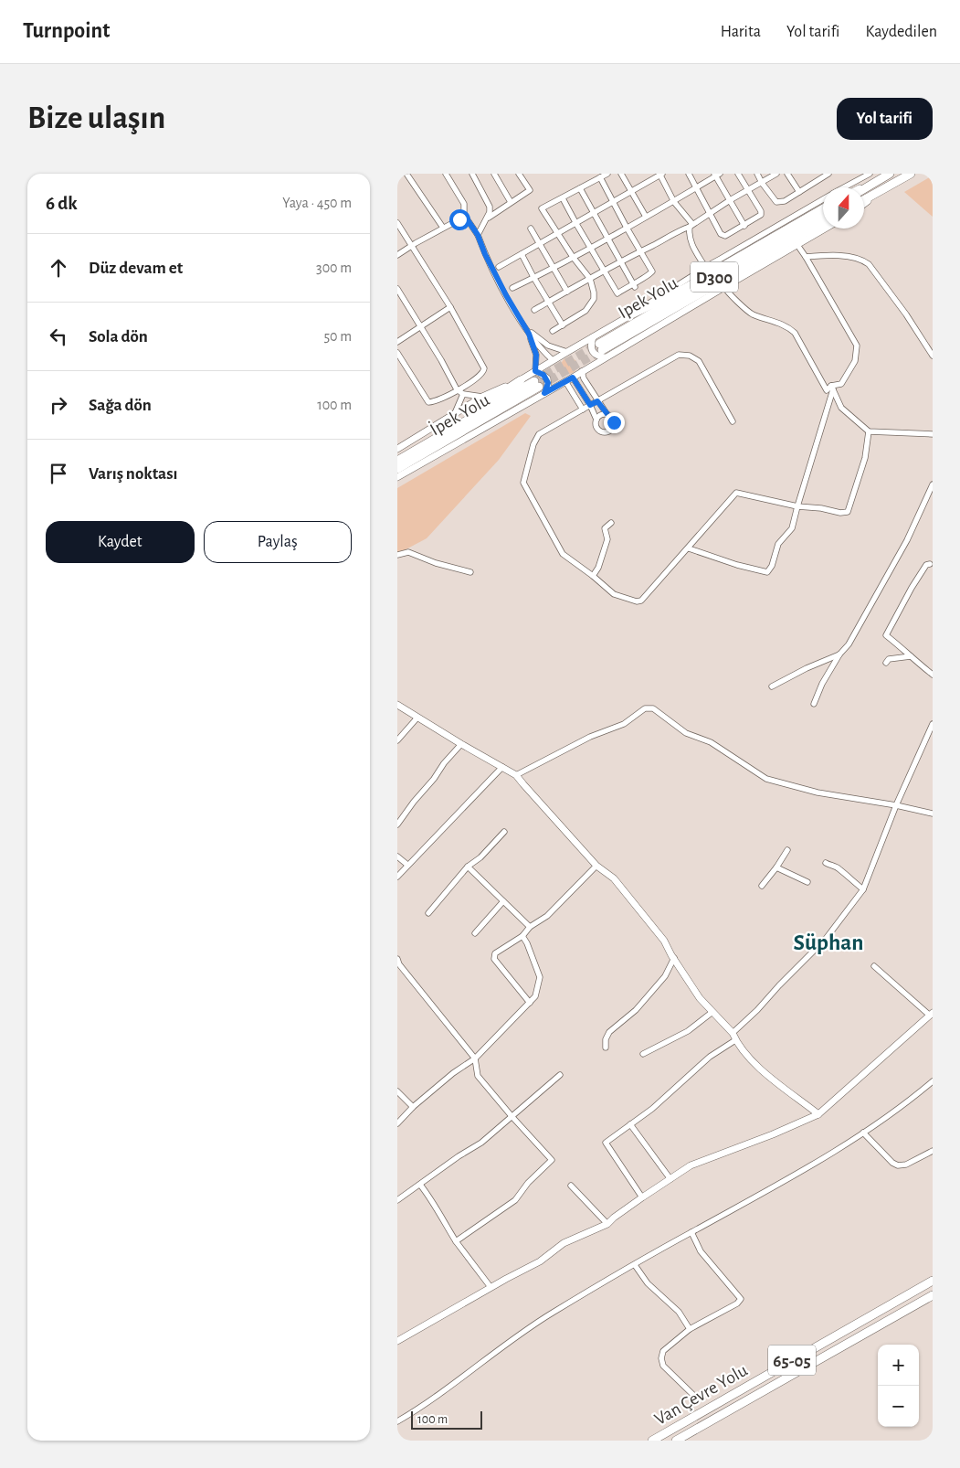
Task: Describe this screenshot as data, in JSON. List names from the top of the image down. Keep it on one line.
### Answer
{"streets":{"highway":["D300","Ipek Yolu","İpek Yolu","65-05","Van Çevre Yolu"]},"districts":["Süphan"],"scale_bar":"100 m","north":"top","page":{"header":"Turnpoint","nav":["Harita","Yol tarifi","Kaydedilen"],"buttons":["Yol tarifi",["Kaydet","Paylaş"]],"title":"Bize ulaşın","heading":["6 dk","Yaya · 450 m"],"list":[["Düz devam et","300 m"],["Sola dön","50 m"],["Sağa dön","100 m"],"Varış noktası"],"map_buttons":["+","−"],"scale":"100 m"}}
